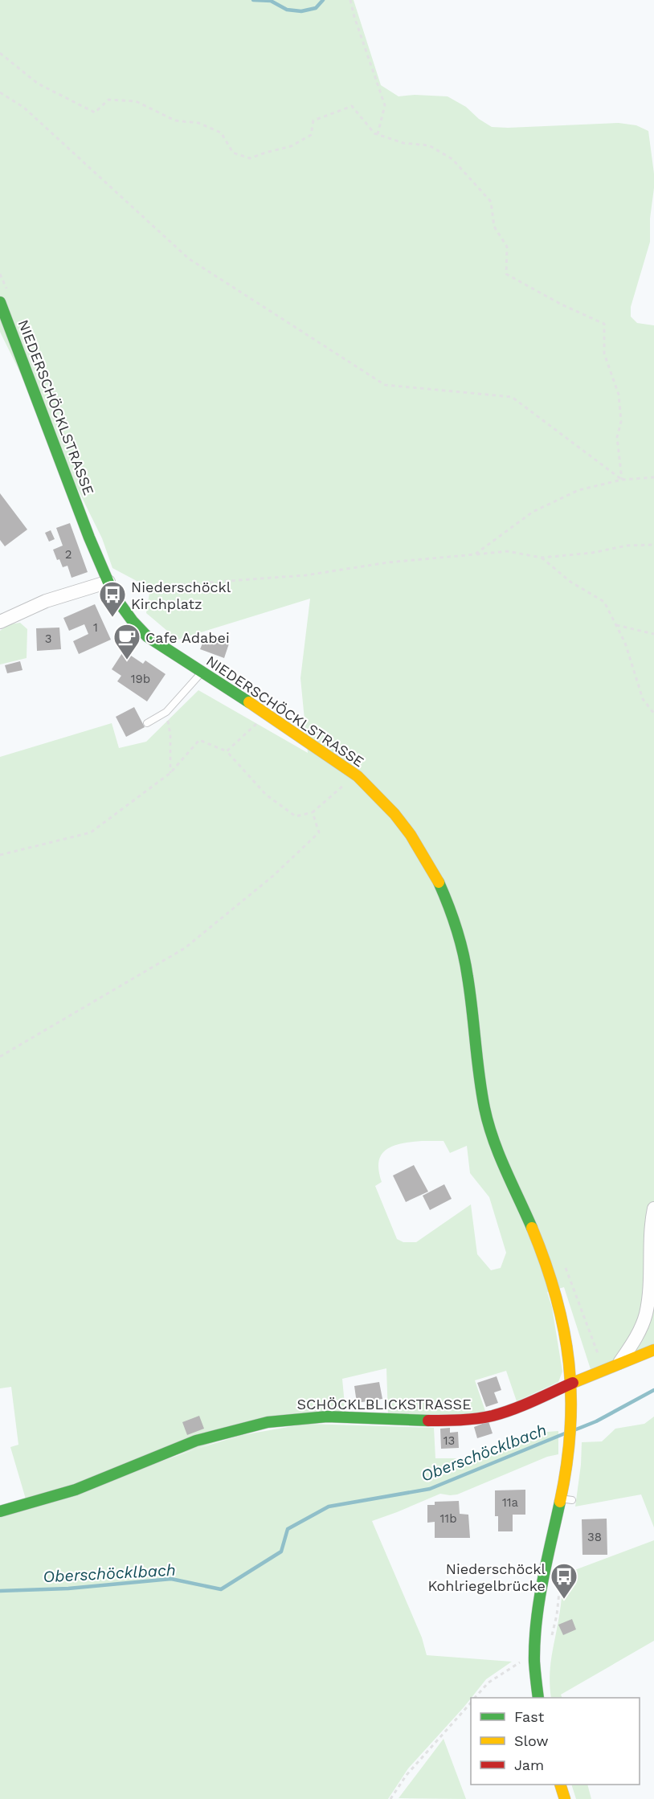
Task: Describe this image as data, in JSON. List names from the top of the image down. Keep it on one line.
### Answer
{"streets":{"main road":["NIEDERSCHÖCKLSTRASSE","SCHÖCKLBLICKSTRASSE"]},"crossings":[["NIEDERSCHÖCKLSTRASSE","SCHÖCKLBLICKSTRASSE"]],"water":["Oberschöcklbach"],"places":{"bus stop":["Niederschöckl Kirchplatz","Niederschöckl Kohlriegelbrücke"],"cafe":["Cafe Adabei"]},"house_numbers":["2","1","3","19b","13","11a","11b","38"],"legend":["Fast","Slow","Jam"]}
